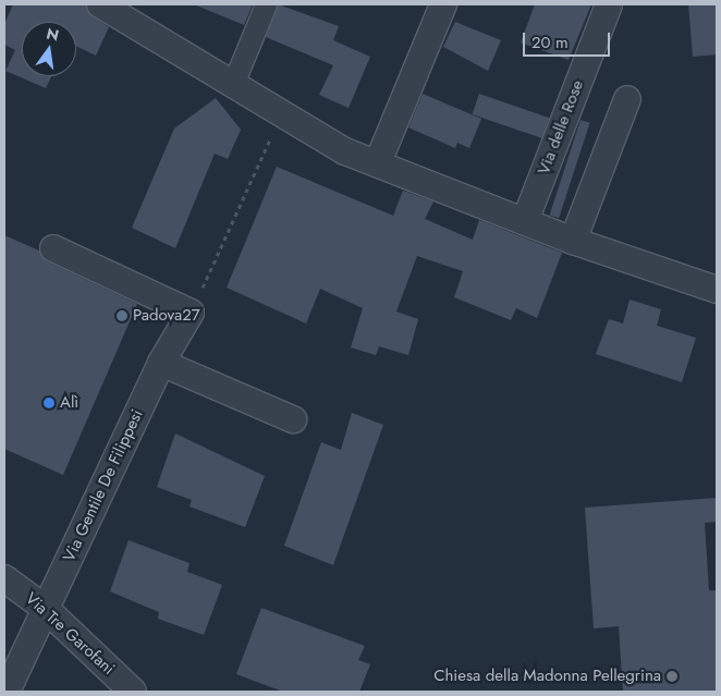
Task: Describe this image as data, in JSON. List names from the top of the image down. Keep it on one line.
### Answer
{"streets":{"street":["Via delle Rose","Via Gentile De Filippesi","Via Tre Garofani"]},"crossings":[["Via Gentile De Filippesi","Via Tre Garofani"]],"places":["Padova27","Alì","Chiesa della Madonna Pellegrina"],"scale_bar":"20 m","north":"top"}
